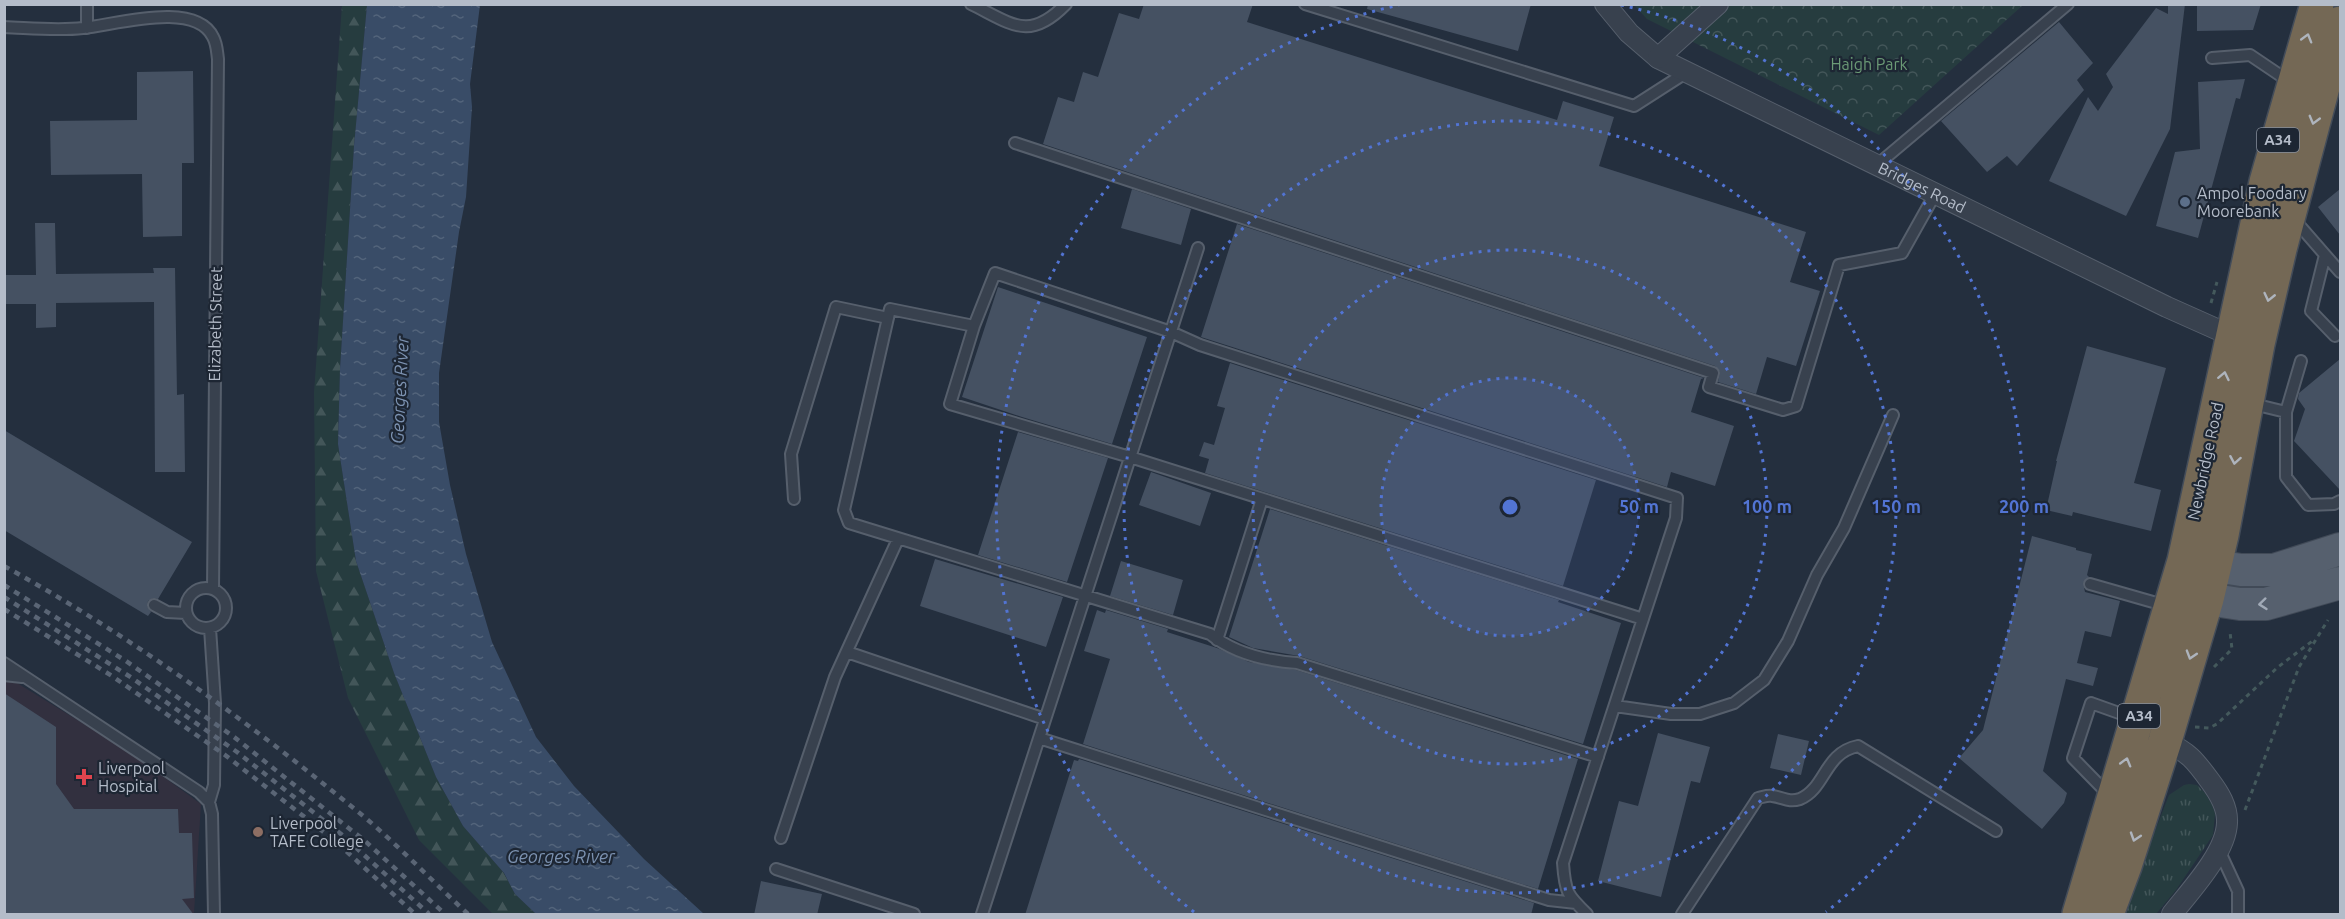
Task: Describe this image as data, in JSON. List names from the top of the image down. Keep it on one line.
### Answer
{"streets":{"highway":["A34","Newbridge Road"],"street":["Bridges Road"],"lane":["Elizabeth Street"]},"crossings":[["Bridges Road","Newbridge Road"]],"water":["Georges River"],"parks":["Haigh Park"],"places":{"other":["Ampol Foodary Moorebank","Liverpool TAFE College"],"health":["Liverpool Hospital"]},"rings":["50 m","100 m","150 m","200 m"]}
